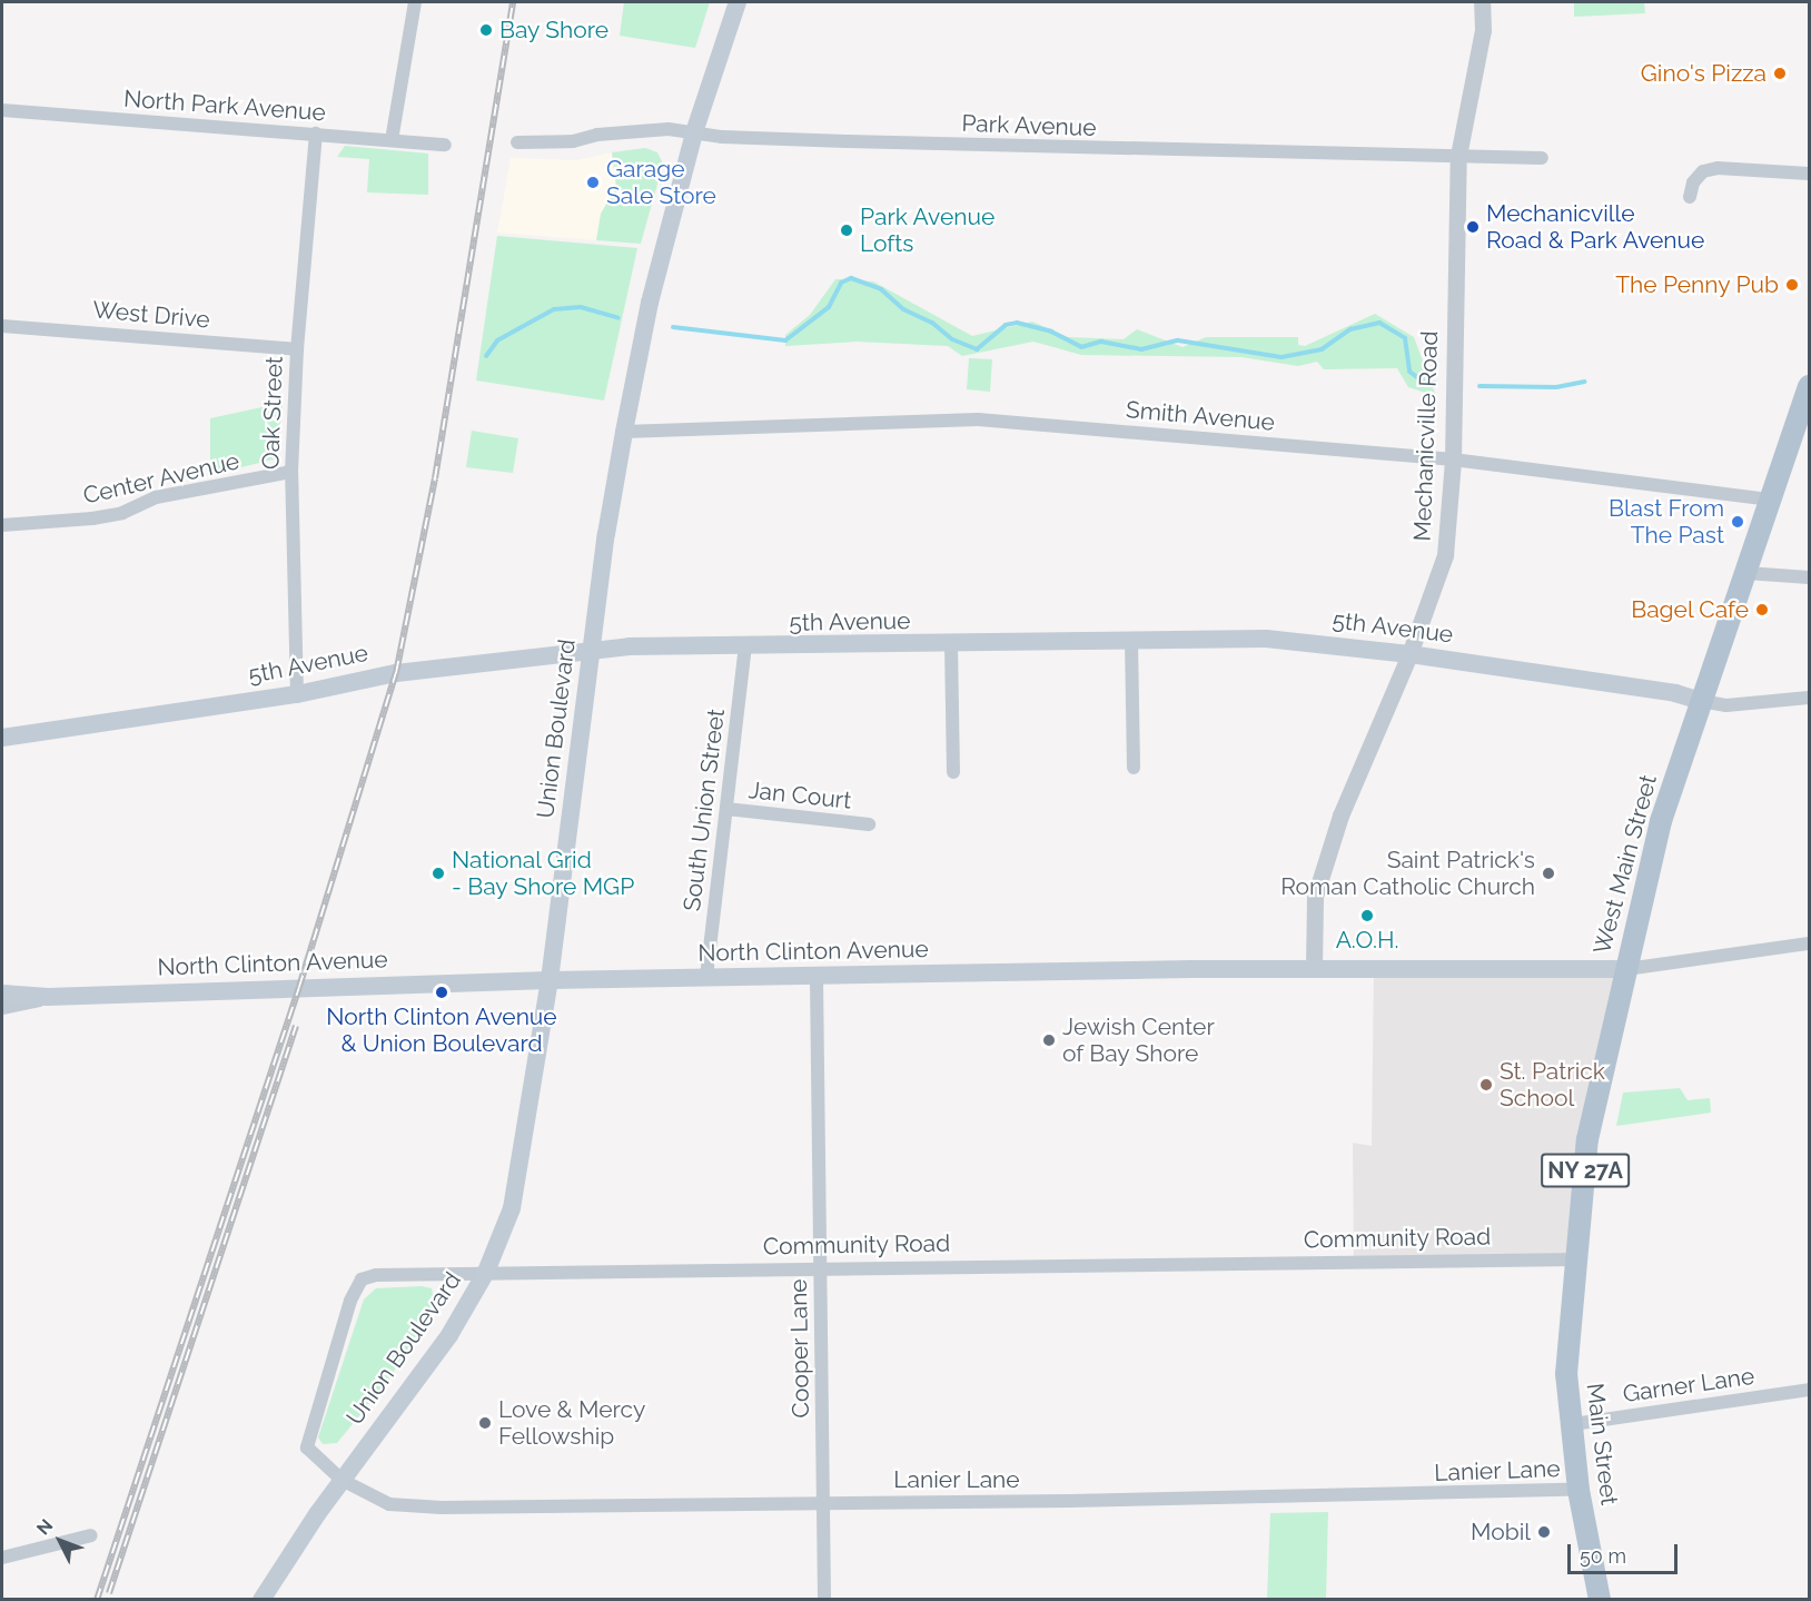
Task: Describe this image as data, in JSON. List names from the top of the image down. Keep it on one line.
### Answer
{"streets":{"main road":["5th Avenue","Union Boulevard","West Main Street","North Clinton Avenue","NY 27A","Main Street"],"street":["North Park Avenue","Park Avenue","West Drive","Oak Street","Smith Avenue","Mechanicville Road","Center Avenue","Jan Court","South Union Street","Community Road","Cooper Lane","Garner Lane","Lanier Lane"]},"crossings":[["North Park Avenue","Oak Street"],["Park Avenue","Mechanicville Road"],["Park Avenue","Union Boulevard"],["West Drive","Oak Street"],["Oak Street","Center Avenue"],["Oak Street","5th Avenue"],["Smith Avenue","Mechanicville Road"],["Smith Avenue","Union Boulevard"],["Smith Avenue","West Main Street"],["Mechanicville Road","5th Avenue"],["Mechanicville Road","North Clinton Avenue"],["5th Avenue","Union Boulevard"],["5th Avenue","South Union Street"],["5th Avenue","West Main Street"],["Union Boulevard","North Clinton Avenue"],["Union Boulevard","Community Road"],["Union Boulevard","Lanier Lane"],["Jan Court","South Union Street"],["South Union Street","North Clinton Avenue"],["West Main Street","North Clinton Avenue"],["West Main Street","Community Road"],["West Main Street","Main Street"],["North Clinton Avenue","Cooper Lane"],["Community Road","Cooper Lane"],["Community Road","Lanier Lane"],["Cooper Lane","Lanier Lane"],["Garner Lane","Main Street"],["Main Street","Lanier Lane"]],"places":["Bay Shore","Gino's Pizza","Garage Sale Store","Mechanicville Road & Park Avenue","Park Avenue Lofts","The Penny Pub","Blast From The Past","Bagel Cafe","National Grid - Bay Shore MGP","Saint Patrick's Roman Catholic Church","A.O.H.","North Clinton Avenue & Union Boulevard","Jewish Center of Bay Shore","St. Patrick School","Love & Mercy Fellowship","Mobil"],"scale_bar":"50 m","north":"top left"}
